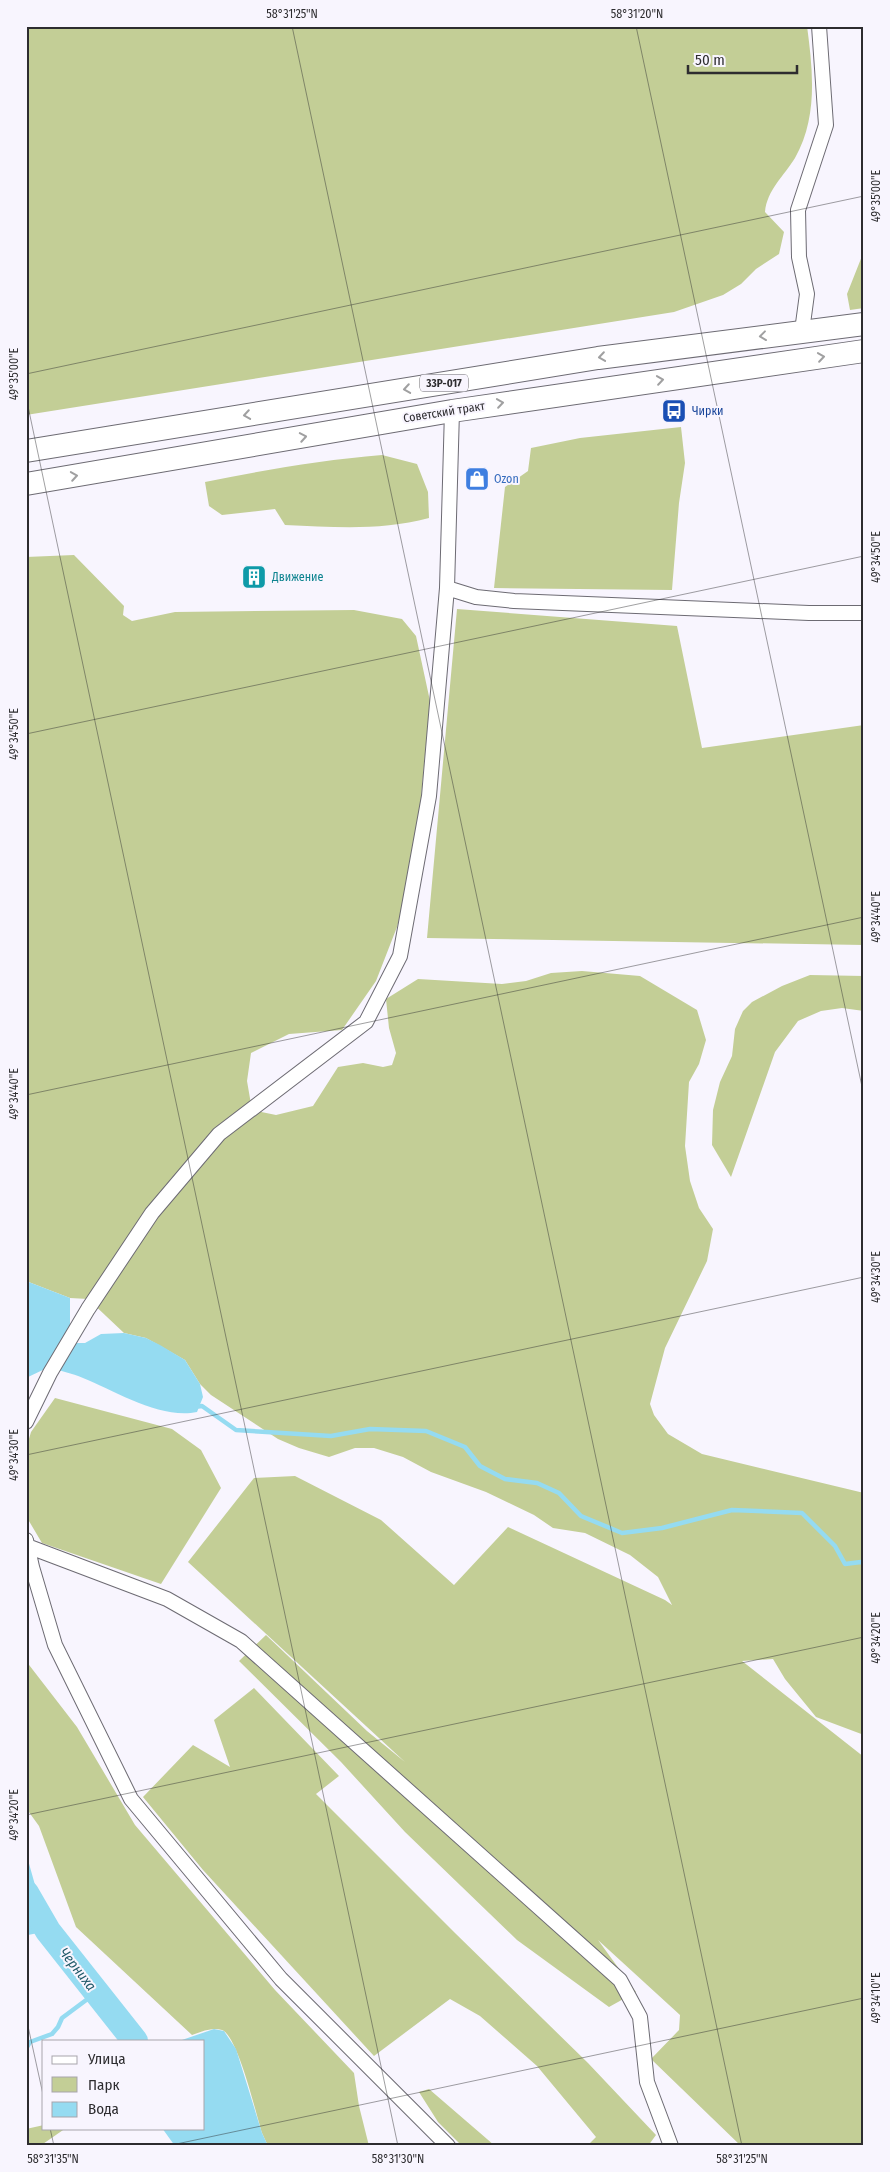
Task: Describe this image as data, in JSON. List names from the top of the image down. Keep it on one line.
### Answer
{"streets":{"highway":["33Р-017","Советский тракт"]},"water":["Черниха"],"places":{"bus stop":["Чирки"],"shop":["Ozon"],"building":["Движение"]},"legend":["Улица","Парк","Вода"],"scale_bar":"50 m","coordinates":["58°31'25\"N","58°31'20\"N","49°35'00\"E","49°34'50\"E","49°34'40\"E","49°34'30\"E","49°34'20\"E","49°34'10\"E","58°31'35\"N","58°31'30\"N"]}
